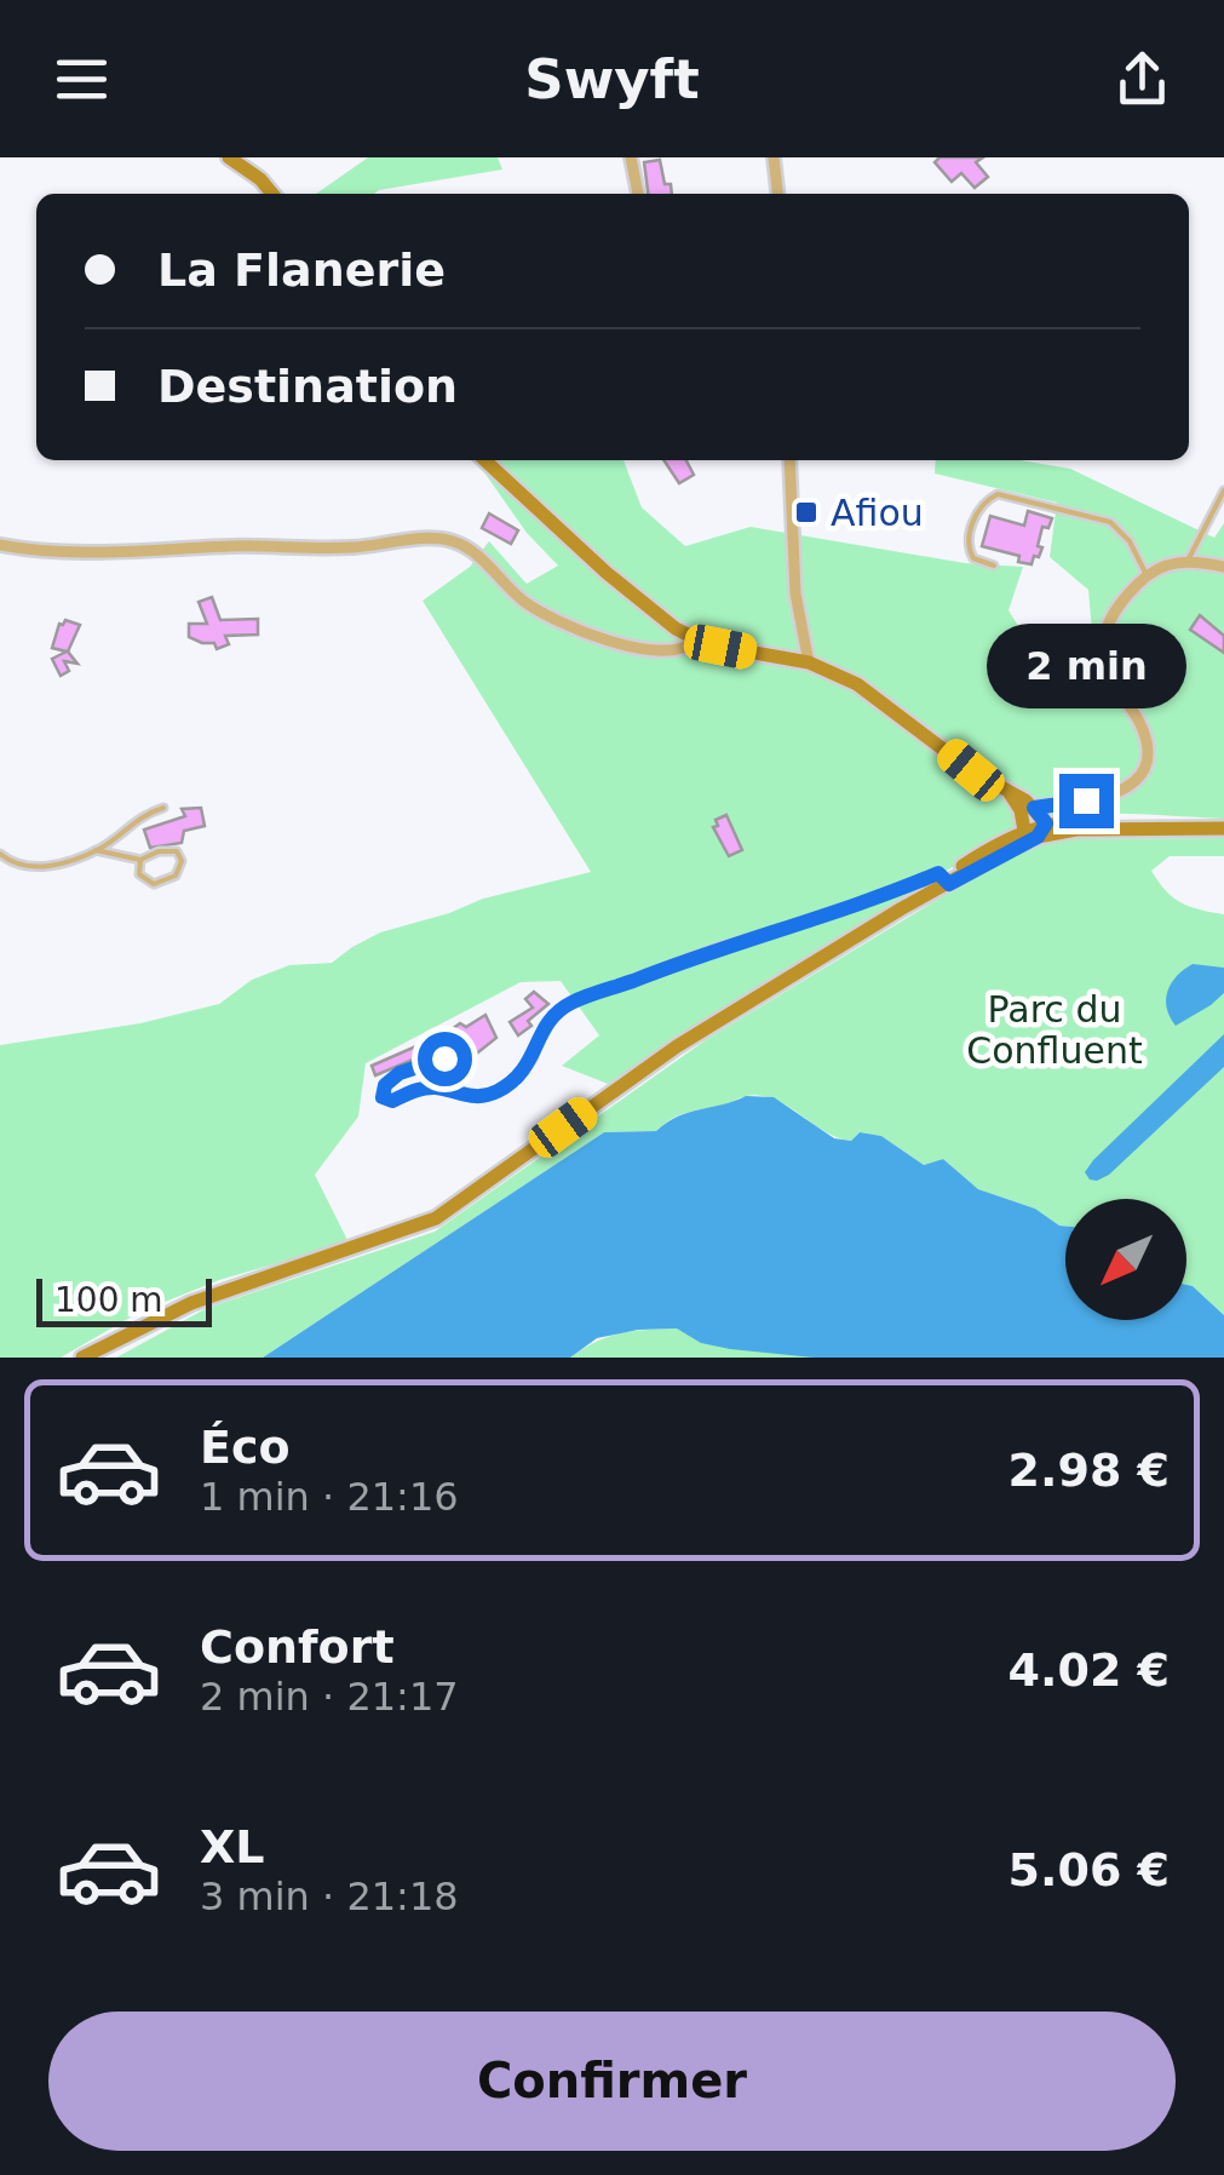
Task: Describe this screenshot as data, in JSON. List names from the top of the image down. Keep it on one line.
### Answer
{"parks":["Parc du Confluent"],"places":{"transit":["Afiou"]},"scale_bar":"100 m","north":"bottom left","page":{"header":"Swyft","banner":["La Flanerie","Destination"],"bubble":"2 min","scale":"100 m","list":[{"name":"Éco","note":"1 min · 21:16","value":"2.98 €"},{"name":"Confort","note":"2 min · 21:17","value":"4.02 €"},{"name":"XL","note":"3 min · 21:18","value":"5.06 €"}],"buttons":"Confirmer"}}
